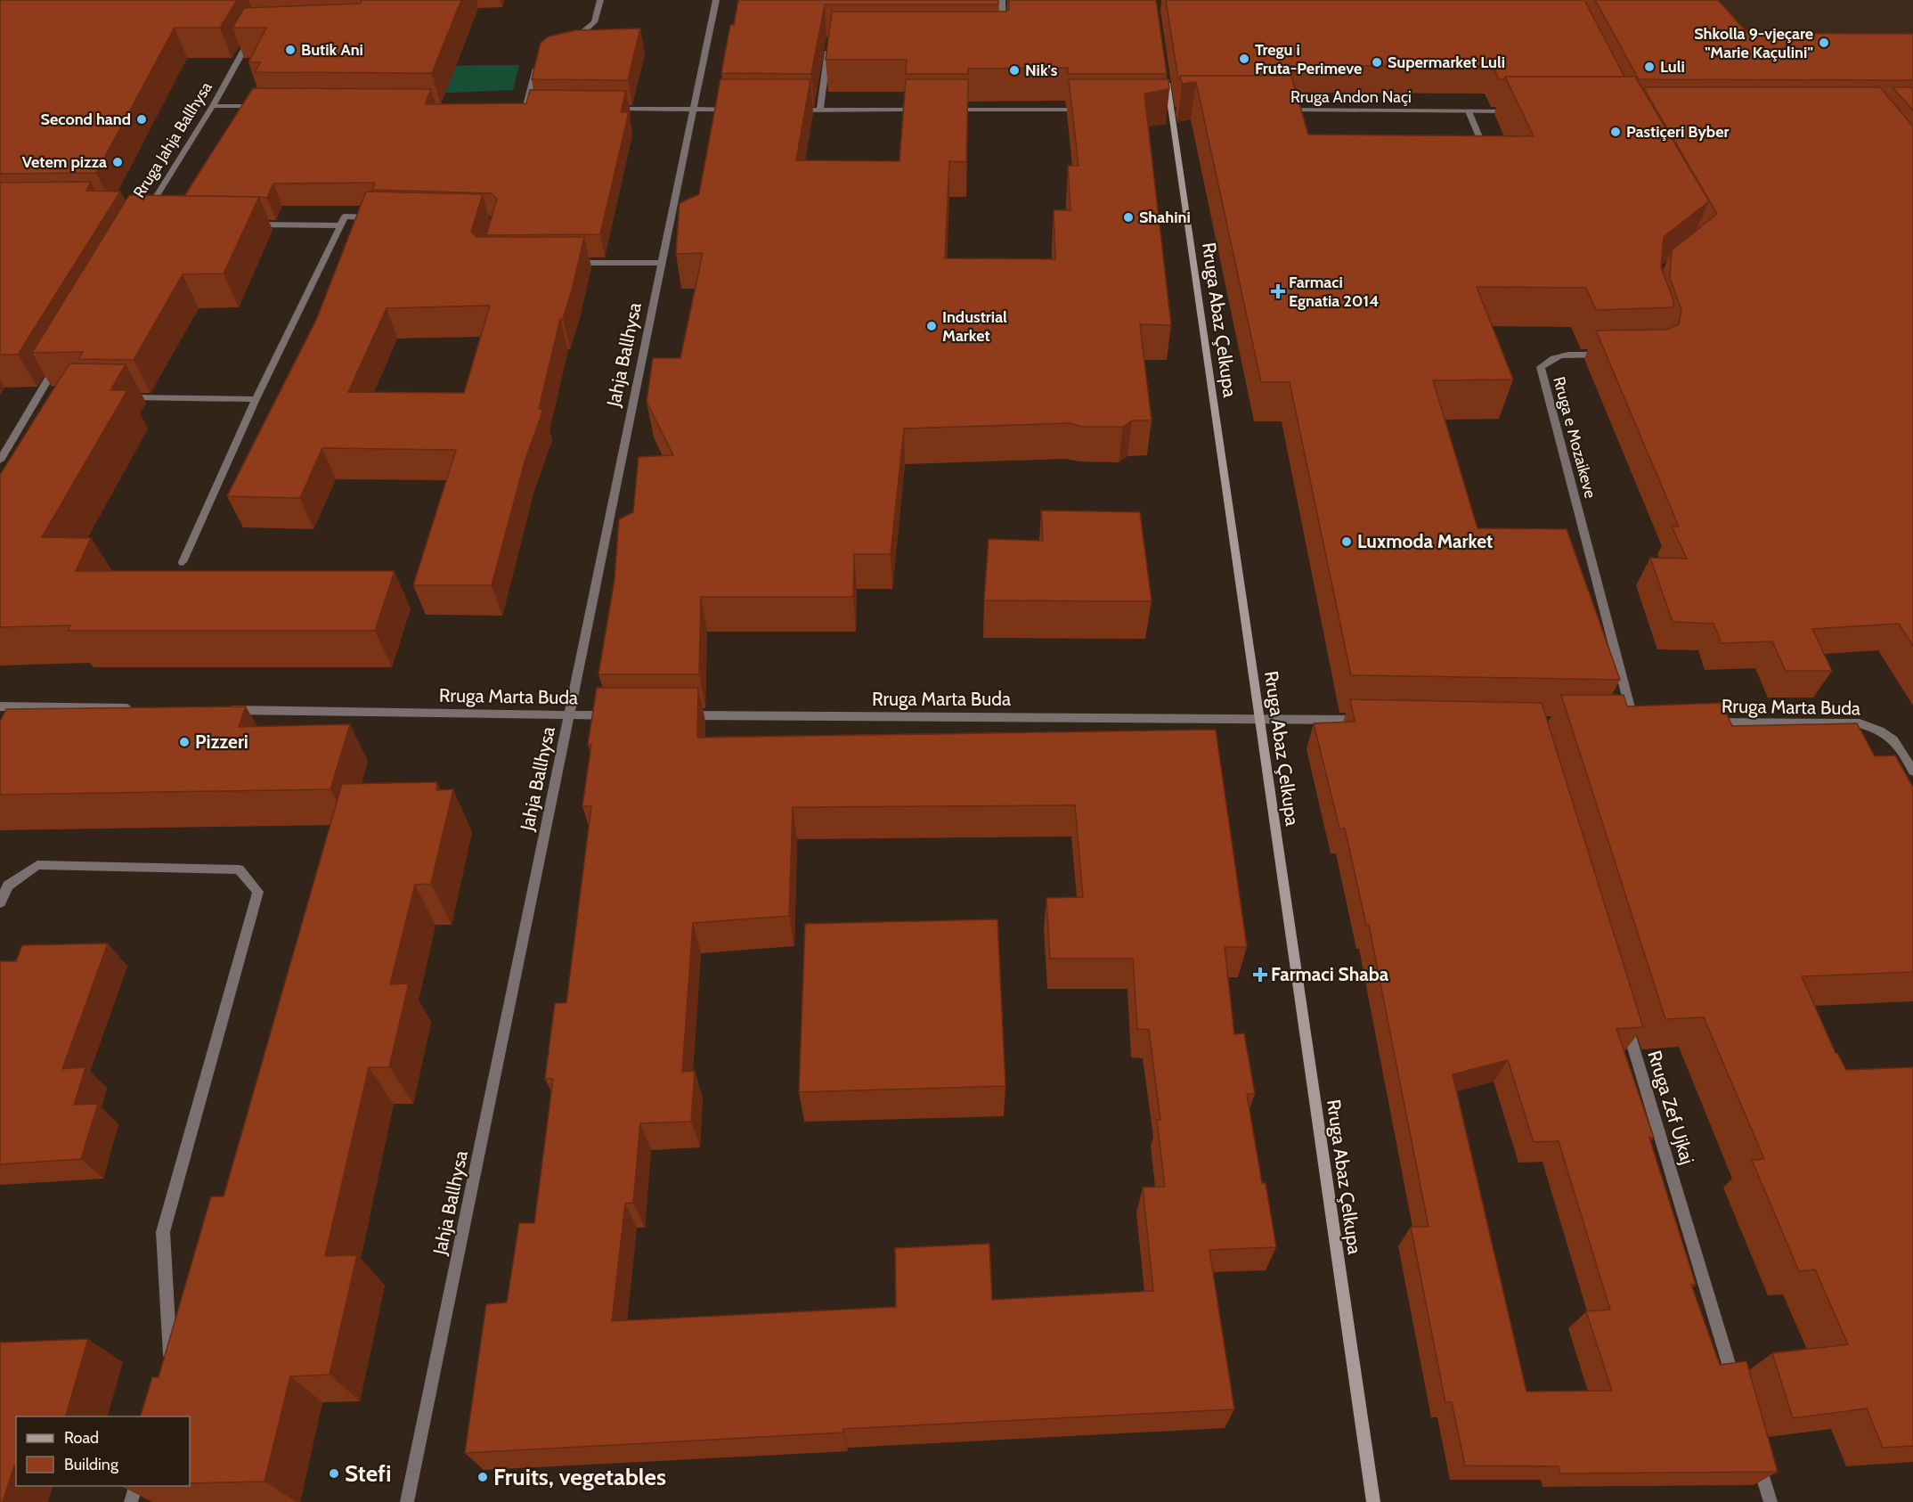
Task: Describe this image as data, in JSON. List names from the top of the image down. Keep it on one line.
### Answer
{"streets":{"street":["Rruga Andon Naçi","Rruga Jahja Ballhysa","Rruga Abaz Çelkupa","Jahja Ballhysa","Rruga e Mozaikeve","Rruga Marta Buda","Rruga Zef Ujkaj"]},"crossings":[["Rruga Abaz Çelkupa","Rruga Marta Buda"],["Jahja Ballhysa","Rruga Marta Buda"]],"places":{"other":["Shkolla 9-vjeçare \"Marie Kaçulini\"","Butik Ani","Tregu i Fruta-Perimeve","Supermarket Luli","Luli","Nik's","Second hand","Pastiçeri Byber","Vetem pizza","Shahini","Industrial Market","Luxmoda Market","Pizzeri","Stefi","Fruits, vegetables"],"health":["Farmaci Egnatia 2014","Farmaci Shaba"]},"legend":["Road","Building"]}
